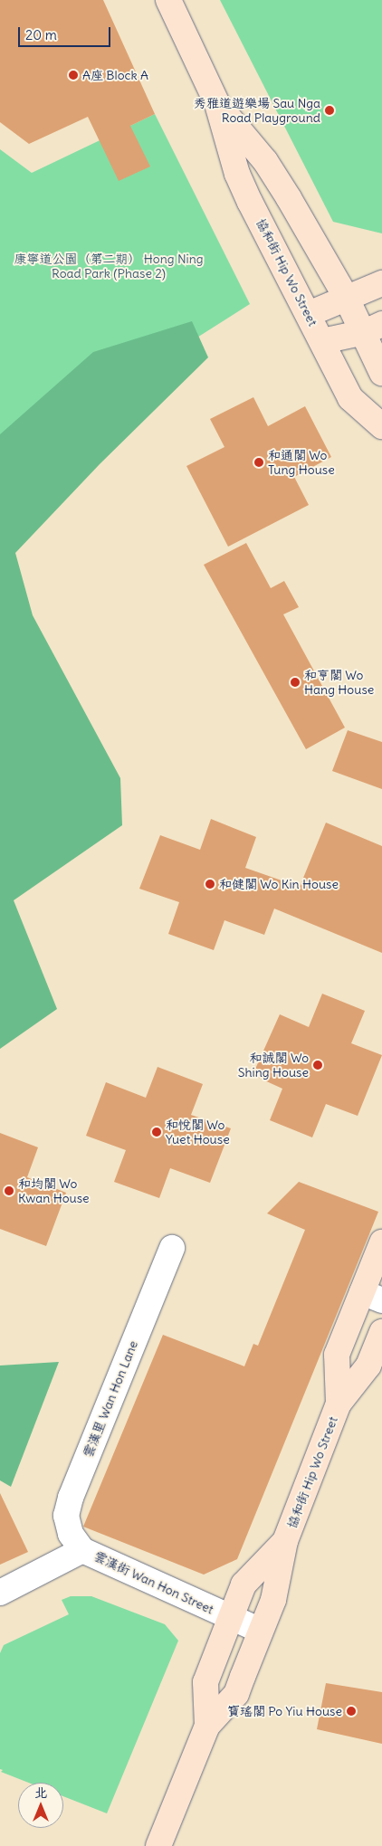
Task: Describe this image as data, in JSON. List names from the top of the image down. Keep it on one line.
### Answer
{"streets":{"main road":["協和街 Hip Wo Street"],"street":["雲漢里 Wan Hon Lane","雲漢街 Wan Hon Street"]},"crossings":[["協和街 Hip Wo Street","雲漢街 Wan Hon Street"],["雲漢里 Wan Hon Lane","雲漢街 Wan Hon Street"]],"parks":["康寧道公園（第二期） Hong Ning Road Park (Phase 2)"],"places":["A座 Block A","秀雅道遊樂場 Sau Nga Road Playground","和通閣 Wo Tung House","和亨閣 Wo Hang House","和健閣 Wo Kin House","和誠閣 Wo Shing House","和悅閣 Wo Yuet House","和均閣 Wo Kwan House","寶瑤閣 Po Yiu House"],"scale_bar":"20 m","north":"top"}
